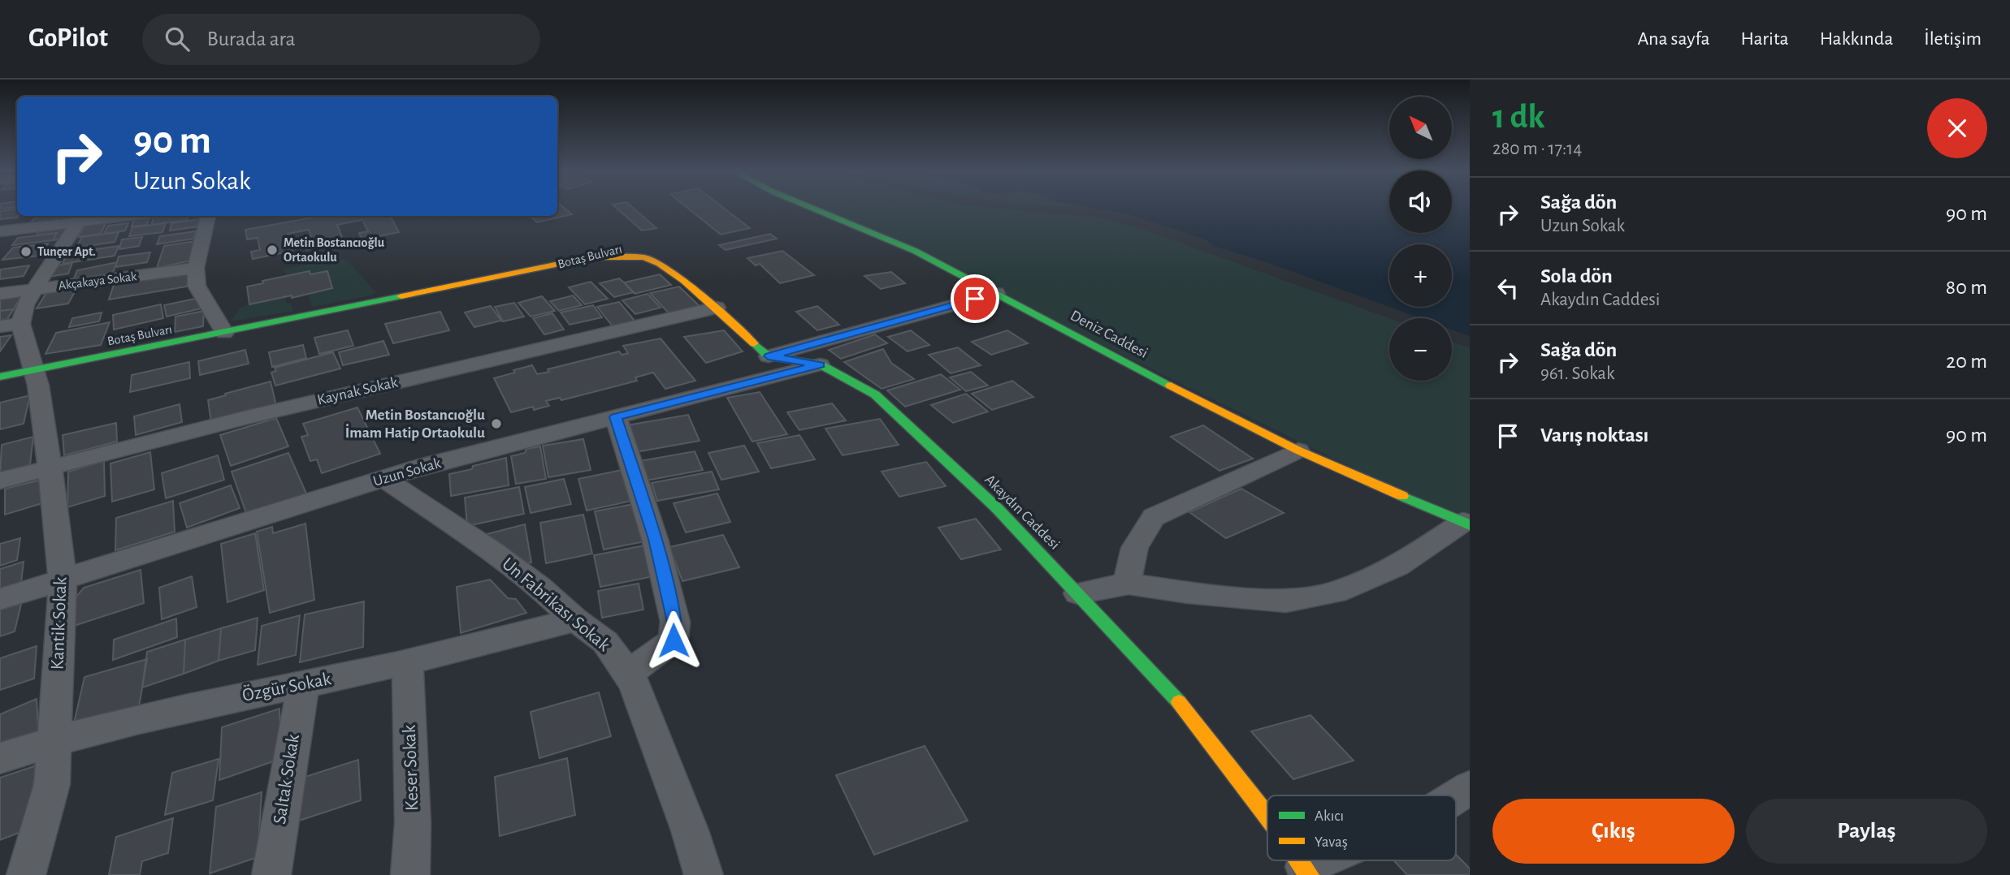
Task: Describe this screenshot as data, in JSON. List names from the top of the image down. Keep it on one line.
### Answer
{"streets":{"street":["Botaş Bulvarı","Akçakaya Sokak","Deniz Caddesi","Kaynak Sokak","Uzun Sokak","Akaydın Caddesi","Un Fabrikası Sokak","Kantik Sokak","Özgür Sokak","Keser Sokak","Saltak Sokak"]},"crossings":[["Botaş Bulvarı","Kantik Sokak"],["Kaynak Sokak","Kantik Sokak"],["Uzun Sokak","Akaydın Caddesi"],["Uzun Sokak","Un Fabrikası Sokak"],["Uzun Sokak","Kantik Sokak"],["Un Fabrikası Sokak","Özgür Sokak"],["Kantik Sokak","Özgür Sokak"],["Özgür Sokak","Keser Sokak"],["Özgür Sokak","Saltak Sokak"]],"places":["Metin Bostancıoğlu Ortaokulu","Tunçer Apt.","Metin Bostancıoğlu İmam Hatip Ortaokulu"],"legend":["Akıcı","Yavaş"],"north":"top left","page":{"header":"GoPilot","search":"Burada ara","nav":["Ana sayfa","Harita","Hakkında","İletişim"],"heading":["1 dk","280 m · 17:14"],"map_buttons":["+","−"],"turn":["90 m","Uzun Sokak"],"list":[{"name":"Sağa dön","note":"Uzun Sokak","value":"90 m"},{"name":"Sola dön","note":"Akaydın Caddesi","value":"80 m"},{"name":"Sağa dön","note":"961. Sokak","value":"20 m"},{"name":"Varış noktası","value":"90 m"}],"buttons":["Çıkış","Paylaş"]}}
